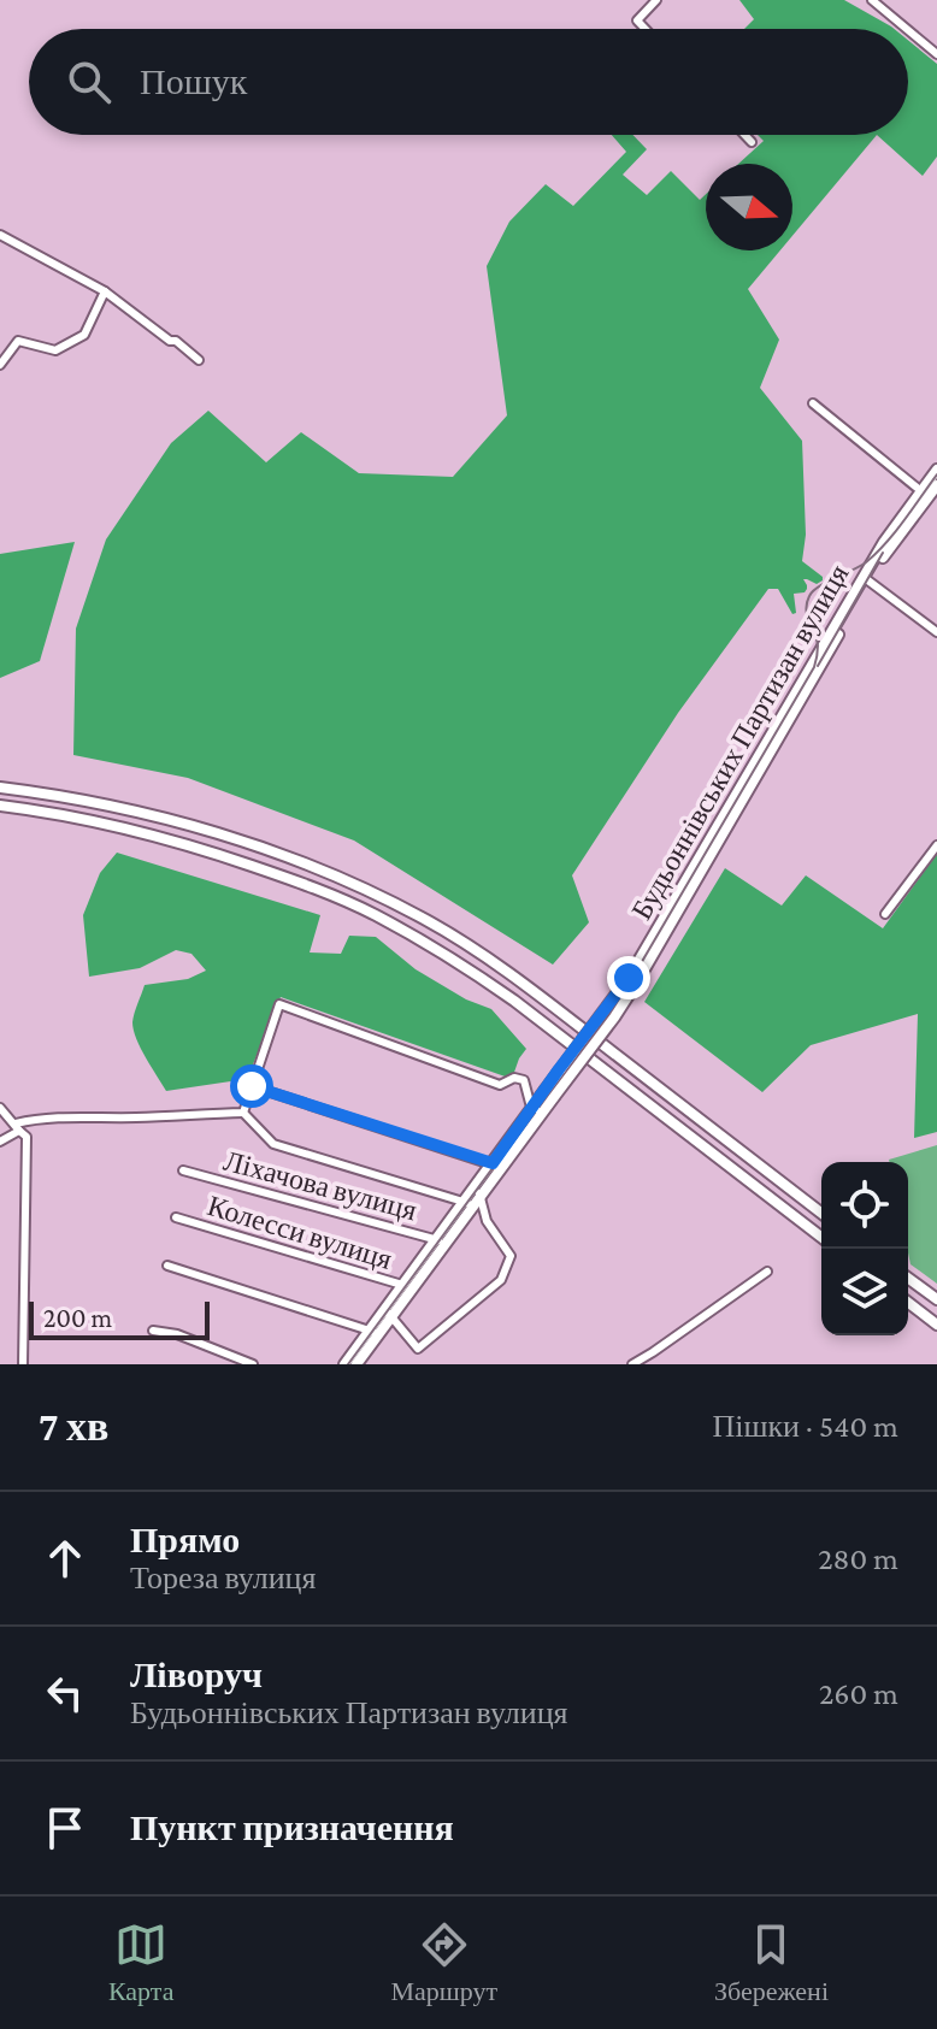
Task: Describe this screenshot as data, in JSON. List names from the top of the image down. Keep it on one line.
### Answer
{"streets":{"main road":["Будьоннівських Партизан вулиця"],"street":["Ліхачова вулиця","Колесси вулиця"]},"crossings":[["Будьоннівських Партизан вулиця","Ліхачова вулиця"],["Будьоннівських Партизан вулиця","Колесси вулиця"]],"scale_bar":"200 m","north":"right","page":{"search":"Пошук","scale":"200 m","heading":["7 хв","Пішки · 540 m"],"list":[["Прямо","Тореза вулиця","280 m"],["Ліворуч","Будьоннівських Партизан вулиця","260 m"],"Пункт призначення"],"nav":["Карта","Маршрут","Збережені"]}}
